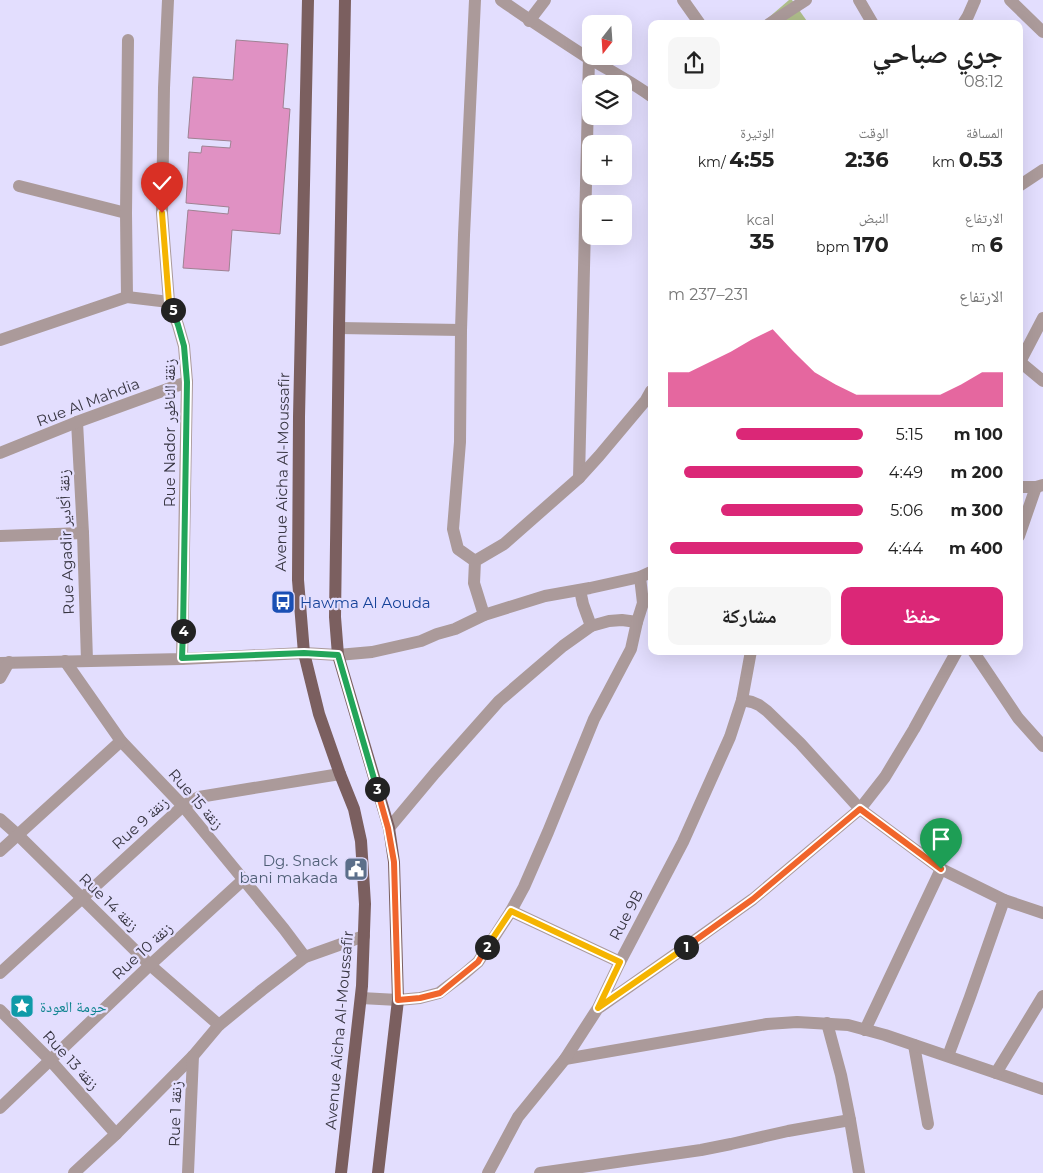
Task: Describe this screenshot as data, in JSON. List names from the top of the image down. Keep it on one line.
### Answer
{"streets":{"main road":["Avenue Aicha Al-Moussafir"],"street":["Rue Al Mahdia","Rue Nador زنقة الناظور","Rue Agadir زنقة أكادير","Rue 15 زنقة","Rue 9 زنقة","Rue 14 زنقة","Rue 9B","Rue 10 زنقة","Rue 13 زنقة","Rue 1 زنقة"]},"crossings":[["Rue Al Mahdia","Rue Nador زنقة الناظور"],["Rue Al Mahdia","Rue Agadir زنقة أكادير"],["Avenue Aicha Al-Moussafir","Rue 9 زنقة"],["Rue 15 زنقة","Rue 9 زنقة"],["Rue 15 زنقة","Rue 10 زنقة"],["Rue 9 زنقة","Rue 14 زنقة"],["Rue 14 زنقة","Rue 10 زنقة"],["Rue 10 زنقة","Rue 13 زنقة"]],"places":{"bus stop":["Hawma Al Aouda"],"public building":["Dg. Snack bani makada"],"place":["حومة العودة"]},"north":"bottom","page":{"map_buttons":["+","−"],"heading":["جري صباحي","08:12"],"stats":[["المسافة","0.53 km"],["الوقت","2:36"],["الوتيرة","4:55 /km"],["الارتفاع","6 m"],["النبض","170 bpm"],["kcal","35"]],"chart":["الارتفاع","231–237 m"],"pins":["5","4","3","1","2"],"list":[{"name":"100 m","note":"5:15"},{"name":"200 m","note":"4:49"},{"name":"300 m","note":"5:06"},{"name":"400 m","note":"4:44"}],"buttons":["حفظ","مشاركة"]}}
